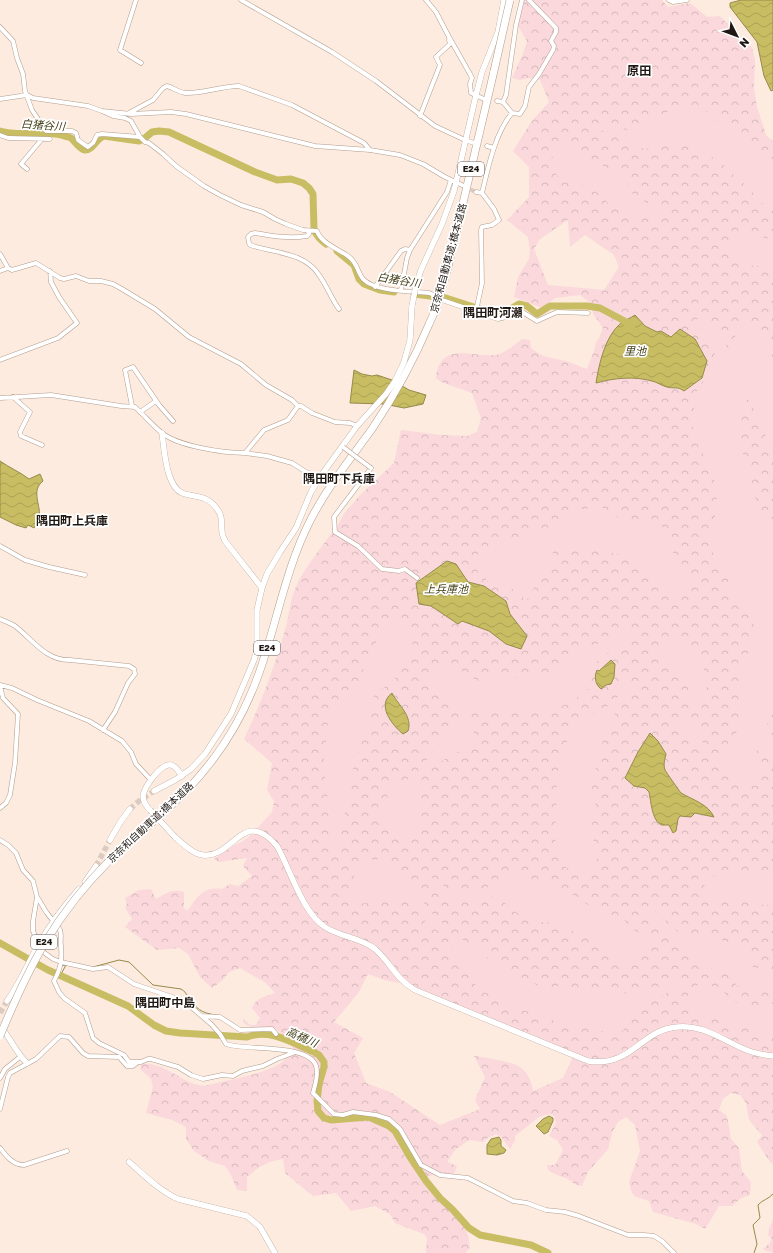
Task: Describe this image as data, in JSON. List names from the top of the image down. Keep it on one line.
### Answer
{"streets":{"highway":["E24","京奈和自動車道;橋本道路"]},"districts":["原田","隅田町河瀬","隅田町下兵庫","隅田町上兵庫","隅田町中島"],"water":["白猪谷川","里池","上兵庫池","高橋川"],"north":"bottom right"}
